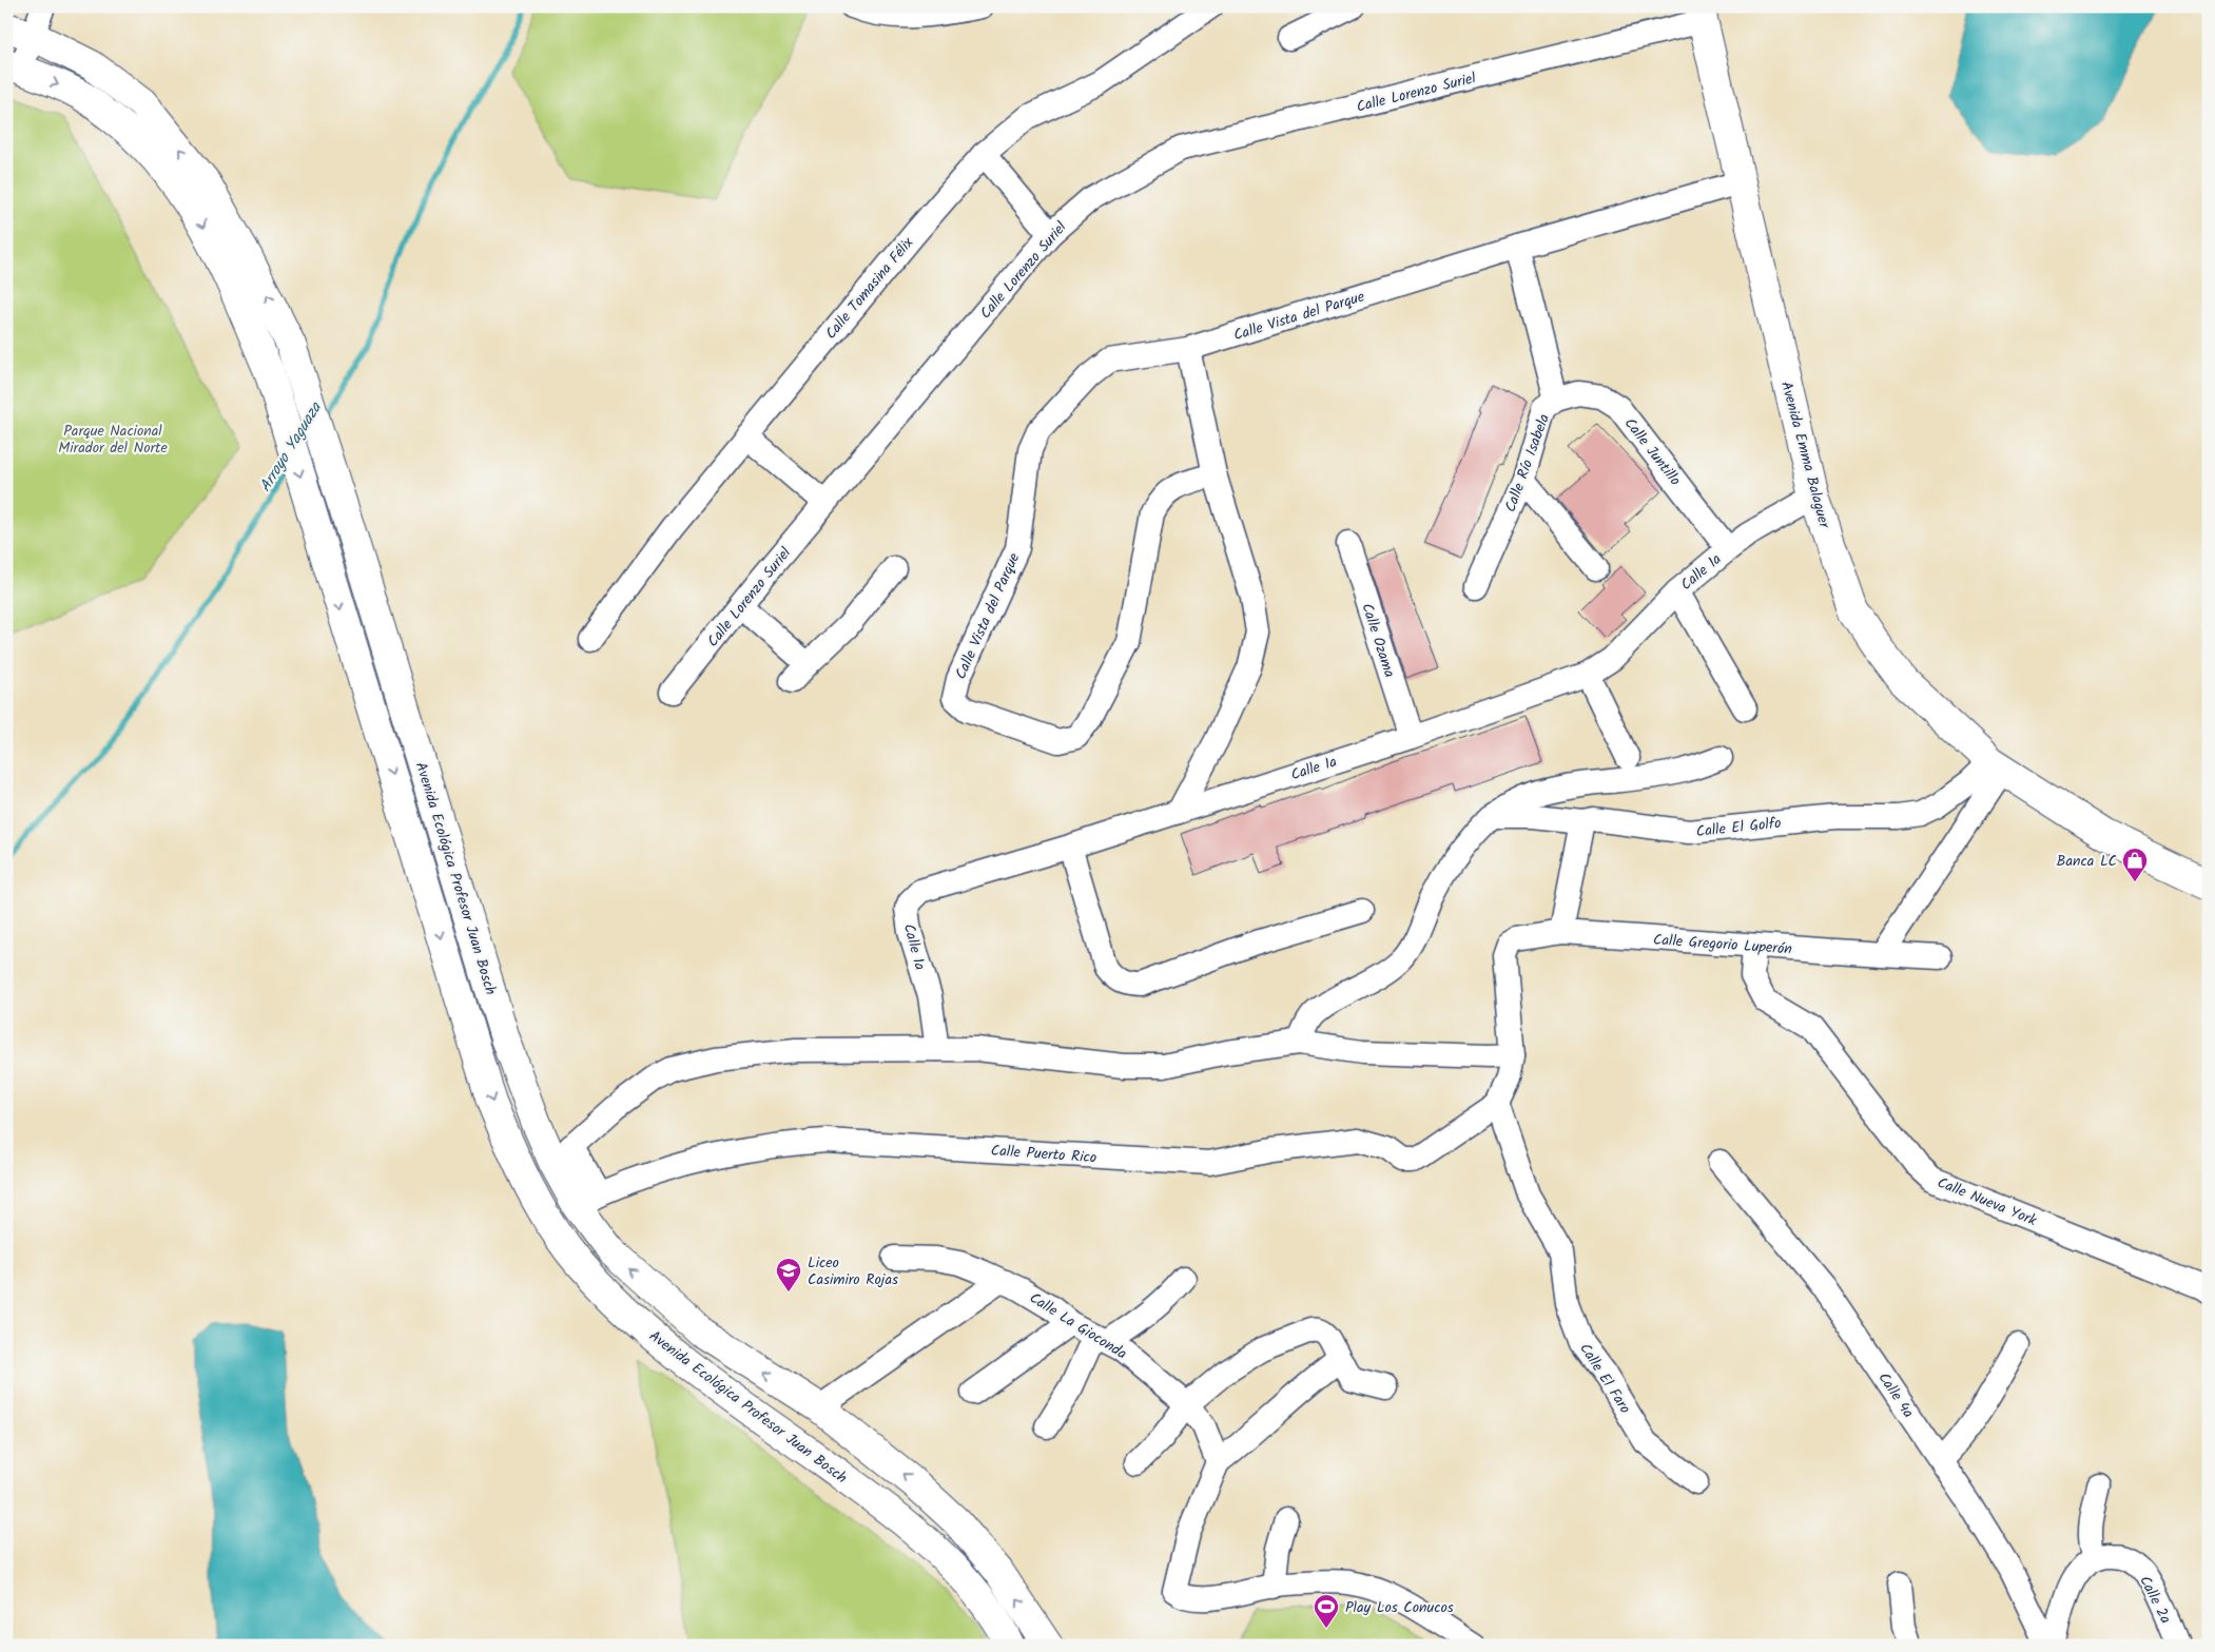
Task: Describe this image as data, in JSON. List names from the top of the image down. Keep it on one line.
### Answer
{"streets":{"street":["Calle Lorenzo Suriel","Calle Tomasina Félix","Calle Vista del Parque","Calle Juntillo","Avenida Emma Balaguer","Calle Río Isabela","Calle 1a","Calle Ozama","Calle El Golfo","Avenida Ecológica Profesor Juan Bosch","Calle Gregorio Luperón","Calle Puerto Rico","Calle Nueva York","Calle La Gioconda","Calle El Faro","Calle 4a","Calle 2a"]},"crossings":[["Calle Lorenzo Suriel","Avenida Emma Balaguer"],["Calle Vista del Parque","Avenida Emma Balaguer"],["Calle Vista del Parque","Calle Río Isabela"],["Calle Juntillo","Calle Río Isabela"],["Calle Juntillo","Calle 1a"],["Avenida Emma Balaguer","Calle 1a"],["Avenida Emma Balaguer","Calle El Golfo"],["Calle 1a","Calle Ozama"],["Avenida Ecológica Profesor Juan Bosch","Calle Puerto Rico"],["Calle Gregorio Luperón","Calle Puerto Rico"],["Calle Gregorio Luperón","Calle Nueva York"],["Calle Gregorio Luperón","Calle El Faro"],["Calle Puerto Rico","Calle El Faro"]],"water":["Arroyo Yaguaza"],"parks":["Parque Nacional Mirador del Norte"],"places":{"shop":["Banca LC"],"school or university":["Liceo Casimiro Rojas"],"sports":["Play Los Conucos"]}}
